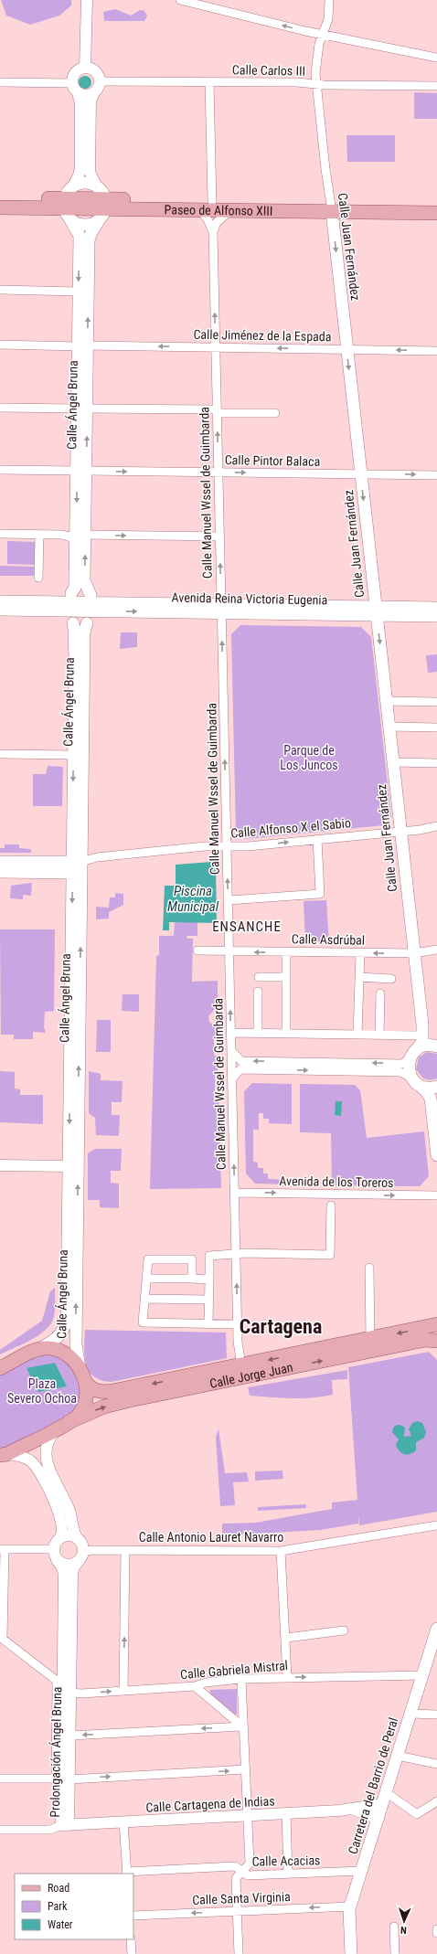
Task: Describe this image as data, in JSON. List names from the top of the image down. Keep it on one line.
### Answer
{"streets":{"main road":["Paseo de Alfonso XIII","Calle Juan Fernández","Calle Ángel Bruna","Avenida Reina Victoria Eugenia","Calle Jorge Juan","Carretera del Barrio de Peral"],"street":["Calle Carlos III","Calle Jiménez de la Espada","Calle Pintor Balaca","Calle Manuel Wssel de Guimbarda","Calle Alfonso X el Sabio","Calle Asdrúbal","Avenida de los Toreros","Calle Antonio Lauret Navarro","Calle Gabriela Mistral","Prolongación Ángel Bruna","Calle Cartagena de Indias","Calle Acacias","Calle Santa Virginia"]},"crossings":[["Calle Carlos III","Calle Juan Fernández"],["Paseo de Alfonso XIII","Calle Juan Fernández"],["Paseo de Alfonso XIII","Calle Ángel Bruna"],["Paseo de Alfonso XIII","Calle Manuel Wssel de Guimbarda"],["Calle Juan Fernández","Calle Jiménez de la Espada"],["Calle Juan Fernández","Calle Pintor Balaca"],["Calle Juan Fernández","Avenida Reina Victoria Eugenia"],["Calle Juan Fernández","Calle Alfonso X el Sabio"],["Calle Juan Fernández","Calle Asdrúbal"],["Calle Jiménez de la Espada","Calle Ángel Bruna"],["Calle Jiménez de la Espada","Calle Manuel Wssel de Guimbarda"],["Calle Ángel Bruna","Calle Pintor Balaca"],["Calle Ángel Bruna","Avenida Reina Victoria Eugenia"],["Calle Ángel Bruna","Calle Alfonso X el Sabio"],["Calle Ángel Bruna","Calle Jorge Juan"],["Calle Pintor Balaca","Calle Manuel Wssel de Guimbarda"],["Calle Manuel Wssel de Guimbarda","Avenida Reina Victoria Eugenia"],["Calle Manuel Wssel de Guimbarda","Calle Alfonso X el Sabio"],["Calle Manuel Wssel de Guimbarda","Calle Asdrúbal"],["Calle Manuel Wssel de Guimbarda","Avenida de los Toreros"],["Calle Manuel Wssel de Guimbarda","Calle Jorge Juan"],["Calle Antonio Lauret Navarro","Prolongación Ángel Bruna"],["Calle Gabriela Mistral","Prolongación Ángel Bruna"],["Calle Gabriela Mistral","Carretera del Barrio de Peral"],["Prolongación Ángel Bruna","Calle Cartagena de Indias"],["Carretera del Barrio de Peral","Calle Cartagena de Indias"],["Carretera del Barrio de Peral","Calle Acacias"],["Carretera del Barrio de Peral","Calle Santa Virginia"]],"one_way":["Calle Juan Fernández","Calle Manuel Wssel de Guimbarda","Avenida de los Toreros","Calle Santa Virginia"],"districts":["ENSANCHE","Cartagena"],"water":["Piscina Municipal"],"parks":["Parque de Los Juncos","Plaza Severo Ochoa"],"legend":["Road","Park","Water"],"north":"bottom"}
